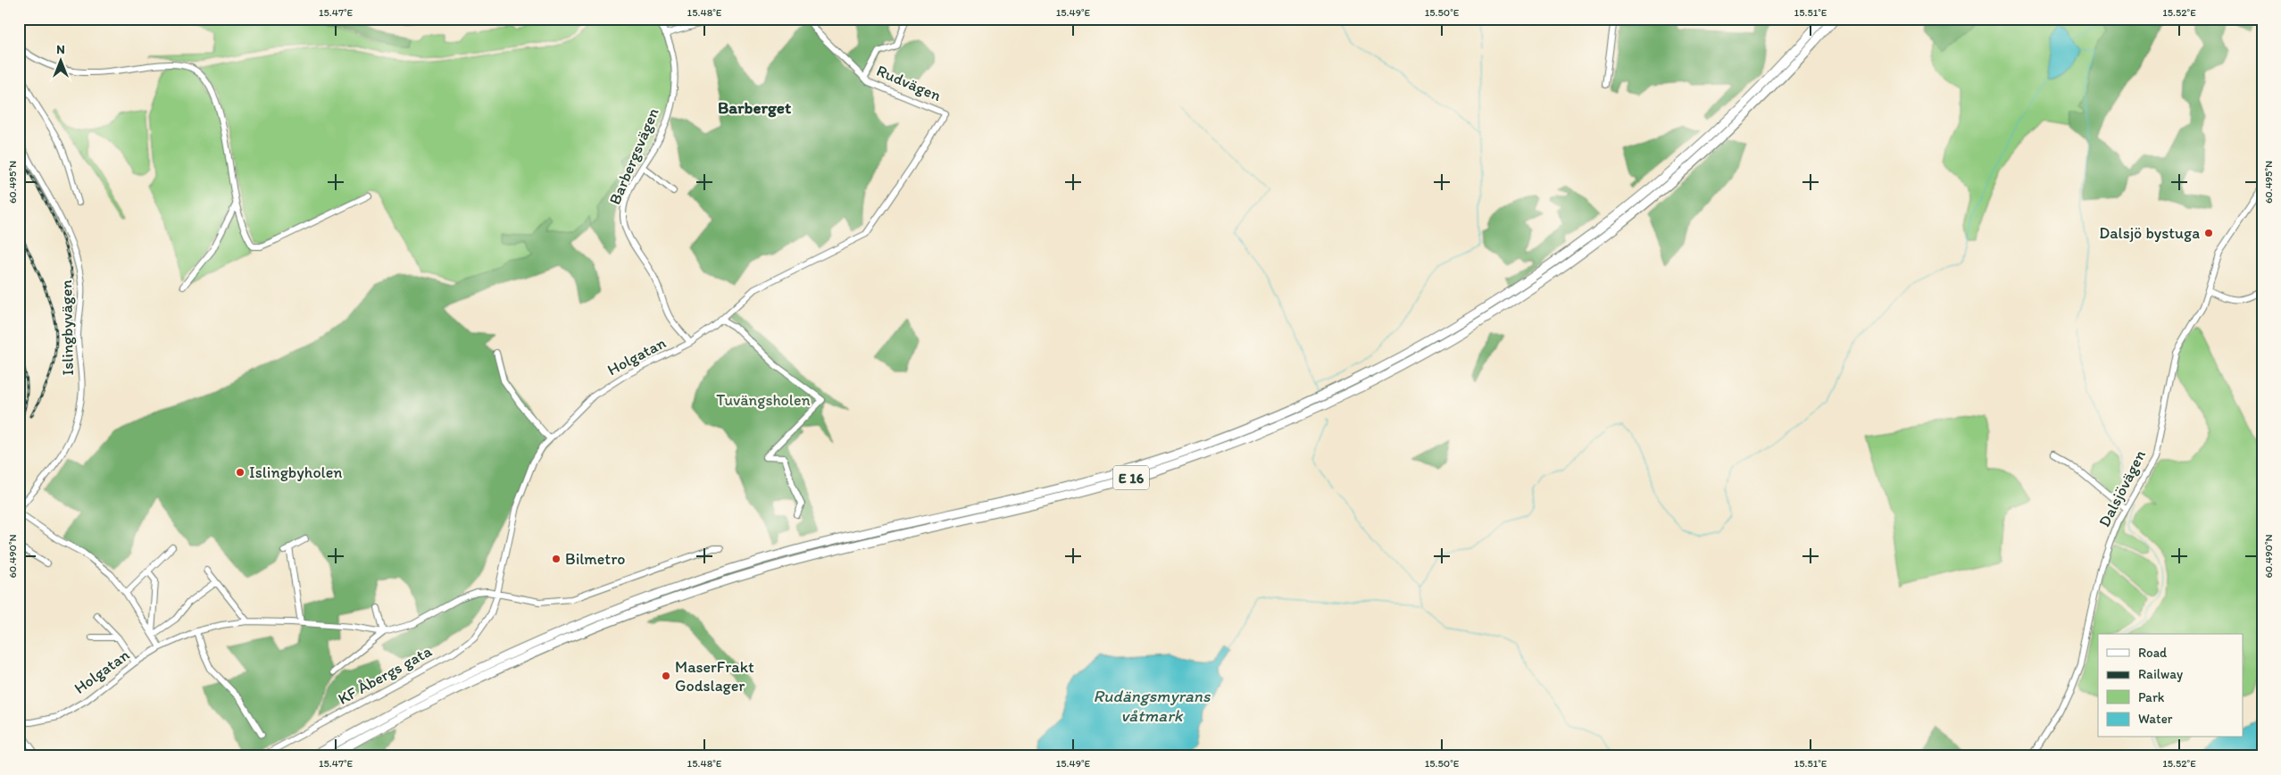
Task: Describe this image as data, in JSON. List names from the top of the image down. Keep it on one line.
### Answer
{"streets":{"highway":["E 16"],"street":["Rudvägen","Barbergsvägen","Islingbyvägen","Holgatan","Dalsjövägen","KF Åbergs gata"]},"crossings":[["Rudvägen","Holgatan"],["Barbergsvägen","Holgatan"],["Holgatan","KF Åbergs gata"]],"districts":["Barberget"],"water":["Rudängsmyrans våtmark"],"parks":["Tuvängsholen"],"places":["Dalsjö bystuga","Islingbyholen","Bilmetro","MaserFrakt Godslager"],"legend":["Road","Railway","Park","Water"],"north":"top","coordinates":["15.47°E","15.48°E","15.49°E","15.50°E","15.51°E","15.52°E","60.495°N","60.490°N"]}
